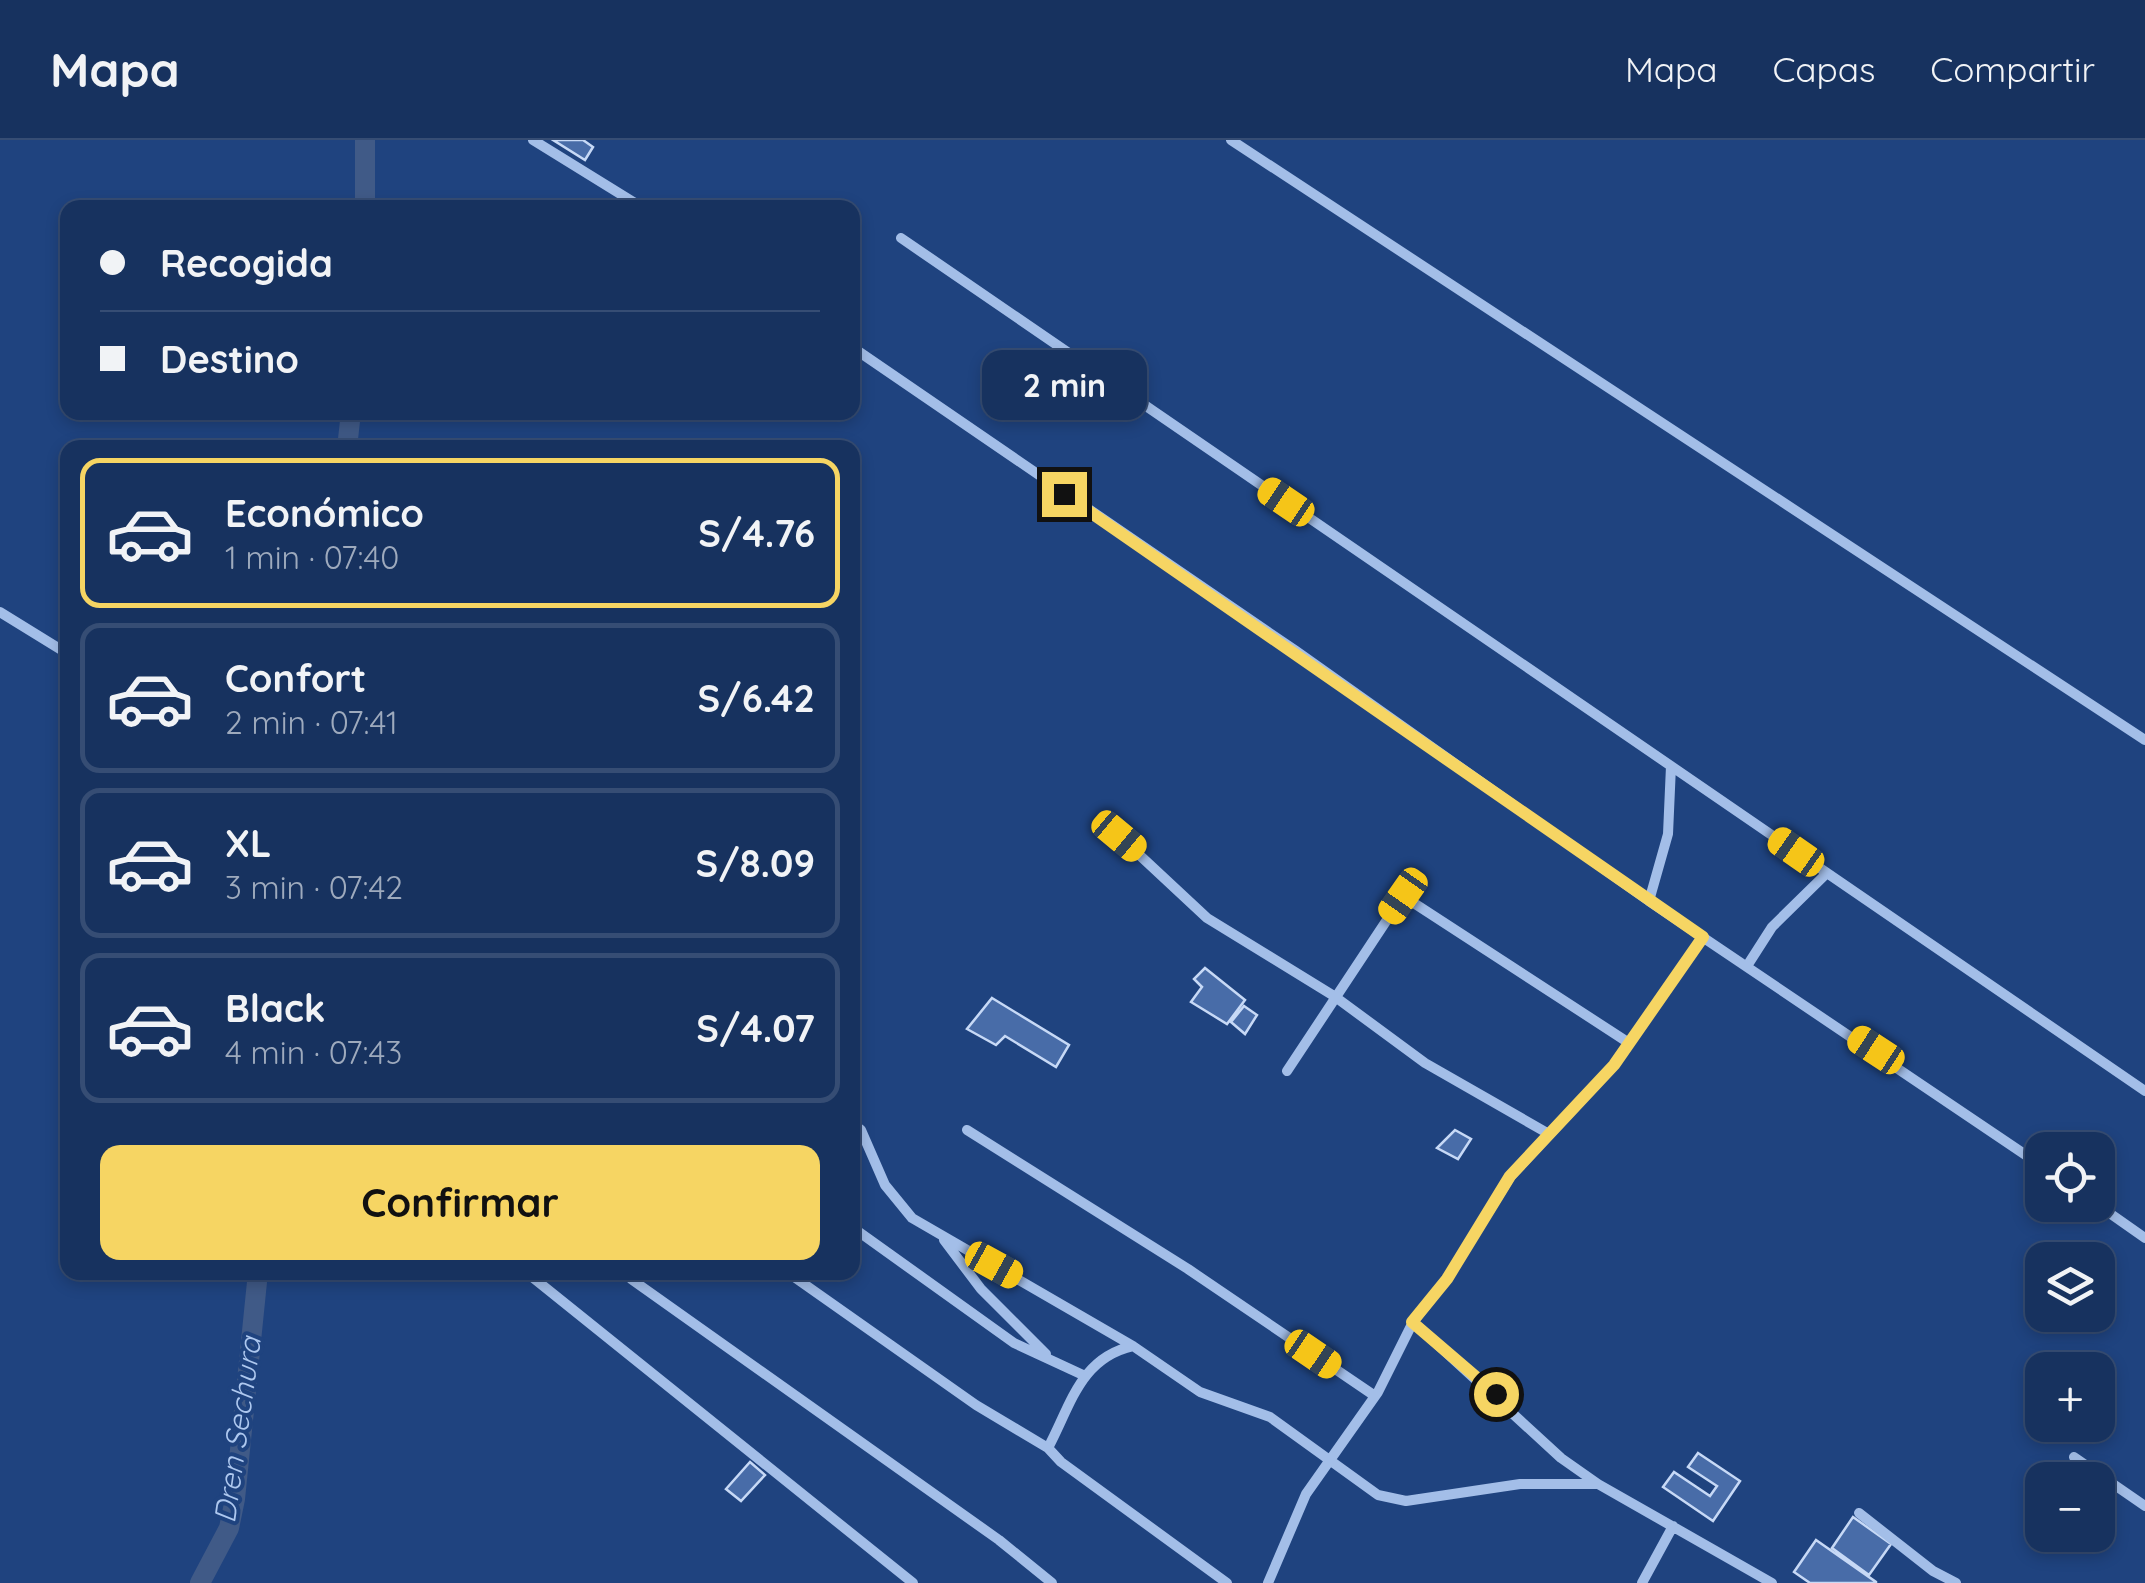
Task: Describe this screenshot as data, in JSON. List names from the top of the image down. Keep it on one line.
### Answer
{"water":["Dren Sechura"],"page":{"header":"Mapa","nav":["Mapa","Capas","Compartir"],"banner":["Recogida","Destino"],"bubble":"2 min","list":[{"name":"Económico","note":"1 min · 07:40","value":"S/4.76"},{"name":"Confort","note":"2 min · 07:41","value":"S/6.42"},{"name":"XL","note":"3 min · 07:42","value":"S/8.09"},{"name":"Black","note":"4 min · 07:43","value":"S/4.07"}],"buttons":"Confirmar","map_buttons":["+","−"]}}
